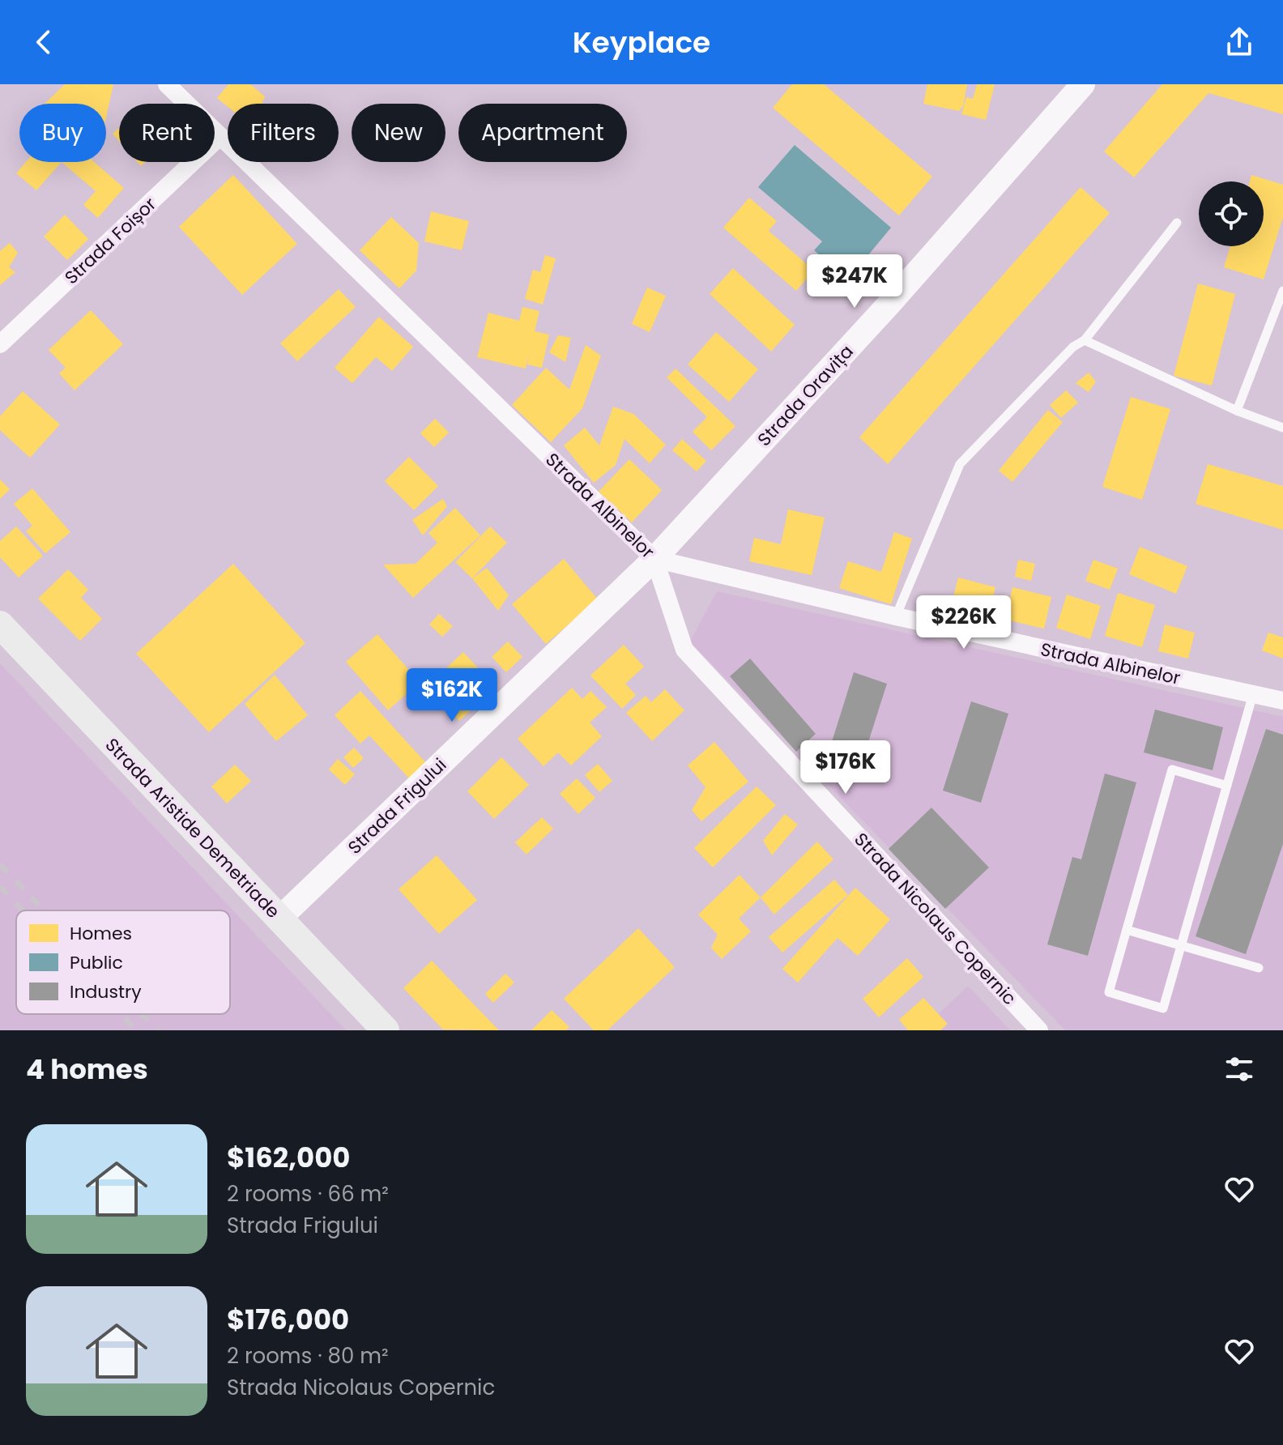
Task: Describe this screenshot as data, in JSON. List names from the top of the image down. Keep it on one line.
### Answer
{"streets":{"main road":["Strada Oravița","Strada Frigului","Strada Aristide Demetriade"],"street":["Strada Foișor","Strada Albinelor","Strada Nicolaus Copernic"]},"crossings":[["Strada Foișor","Strada Albinelor"],["Strada Oravița","Strada Albinelor"],["Strada Oravița","Strada Frigului"],["Strada Oravița","Strada Nicolaus Copernic"],["Strada Albinelor","Strada Frigului"],["Strada Albinelor","Strada Nicolaus Copernic"],["Strada Frigului","Strada Aristide Demetriade"],["Strada Frigului","Strada Nicolaus Copernic"]],"legend":["Homes","Public","Industry"],"page":{"header":"Keyplace","chip":["Buy","Rent","Filters","New","Apartment"],"price":["$247K","$226K","$162K","$176K"],"heading":"4 homes","list":[{"name":"$162,000","note":"2 rooms · 66 m² · Strada Frigului"},{"name":"$176,000","note":"2 rooms · 80 m² · Strada Nicolaus Copernic"}]}}
